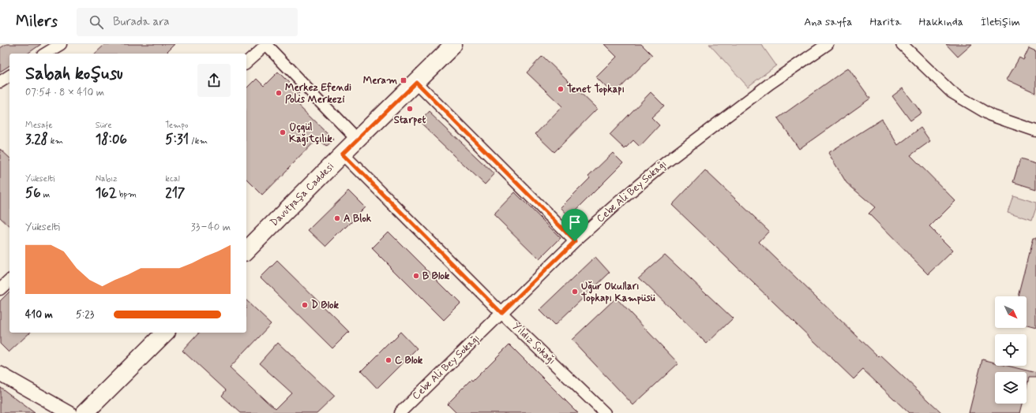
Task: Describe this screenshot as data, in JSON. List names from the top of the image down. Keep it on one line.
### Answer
{"streets":{"main road":["Davutpaşa Caddesi"],"street":["Cebe Ali Bey Sokağı","Yıldız Sokağı"]},"crossings":[["Cebe Ali Bey Sokağı","Yıldız Sokağı"],["Davutpaşa Caddesi","Yıldız Sokağı"]],"places":{"transit":["Meram"],"other":["Tenet Topkapı","Merkez Efendi Polis Merkezi","Starpet","Üçgül Kağıtçılık","A Blok","B Blok","Uğur Okulları Topkapı Kampüsü","D Blok","C Blok"]},"north":"bottom right","page":{"header":"Milers","search":"Burada ara","nav":["Ana sayfa","Harita","Hakkında","İletişim"],"heading":["Sabah koşusu","07:54 · 8 × 410 m"],"stats":[["Mesafe","3.28 km"],["Süre","18:06"],["Tempo","5:31 /km"],["Yükselti","56 m"],["Nabız","162 bpm"],["kcal","217"]],"chart":["Yükselti","33–40 m"],"list":[{"name":"410 m","note":"5:23"}]}}
